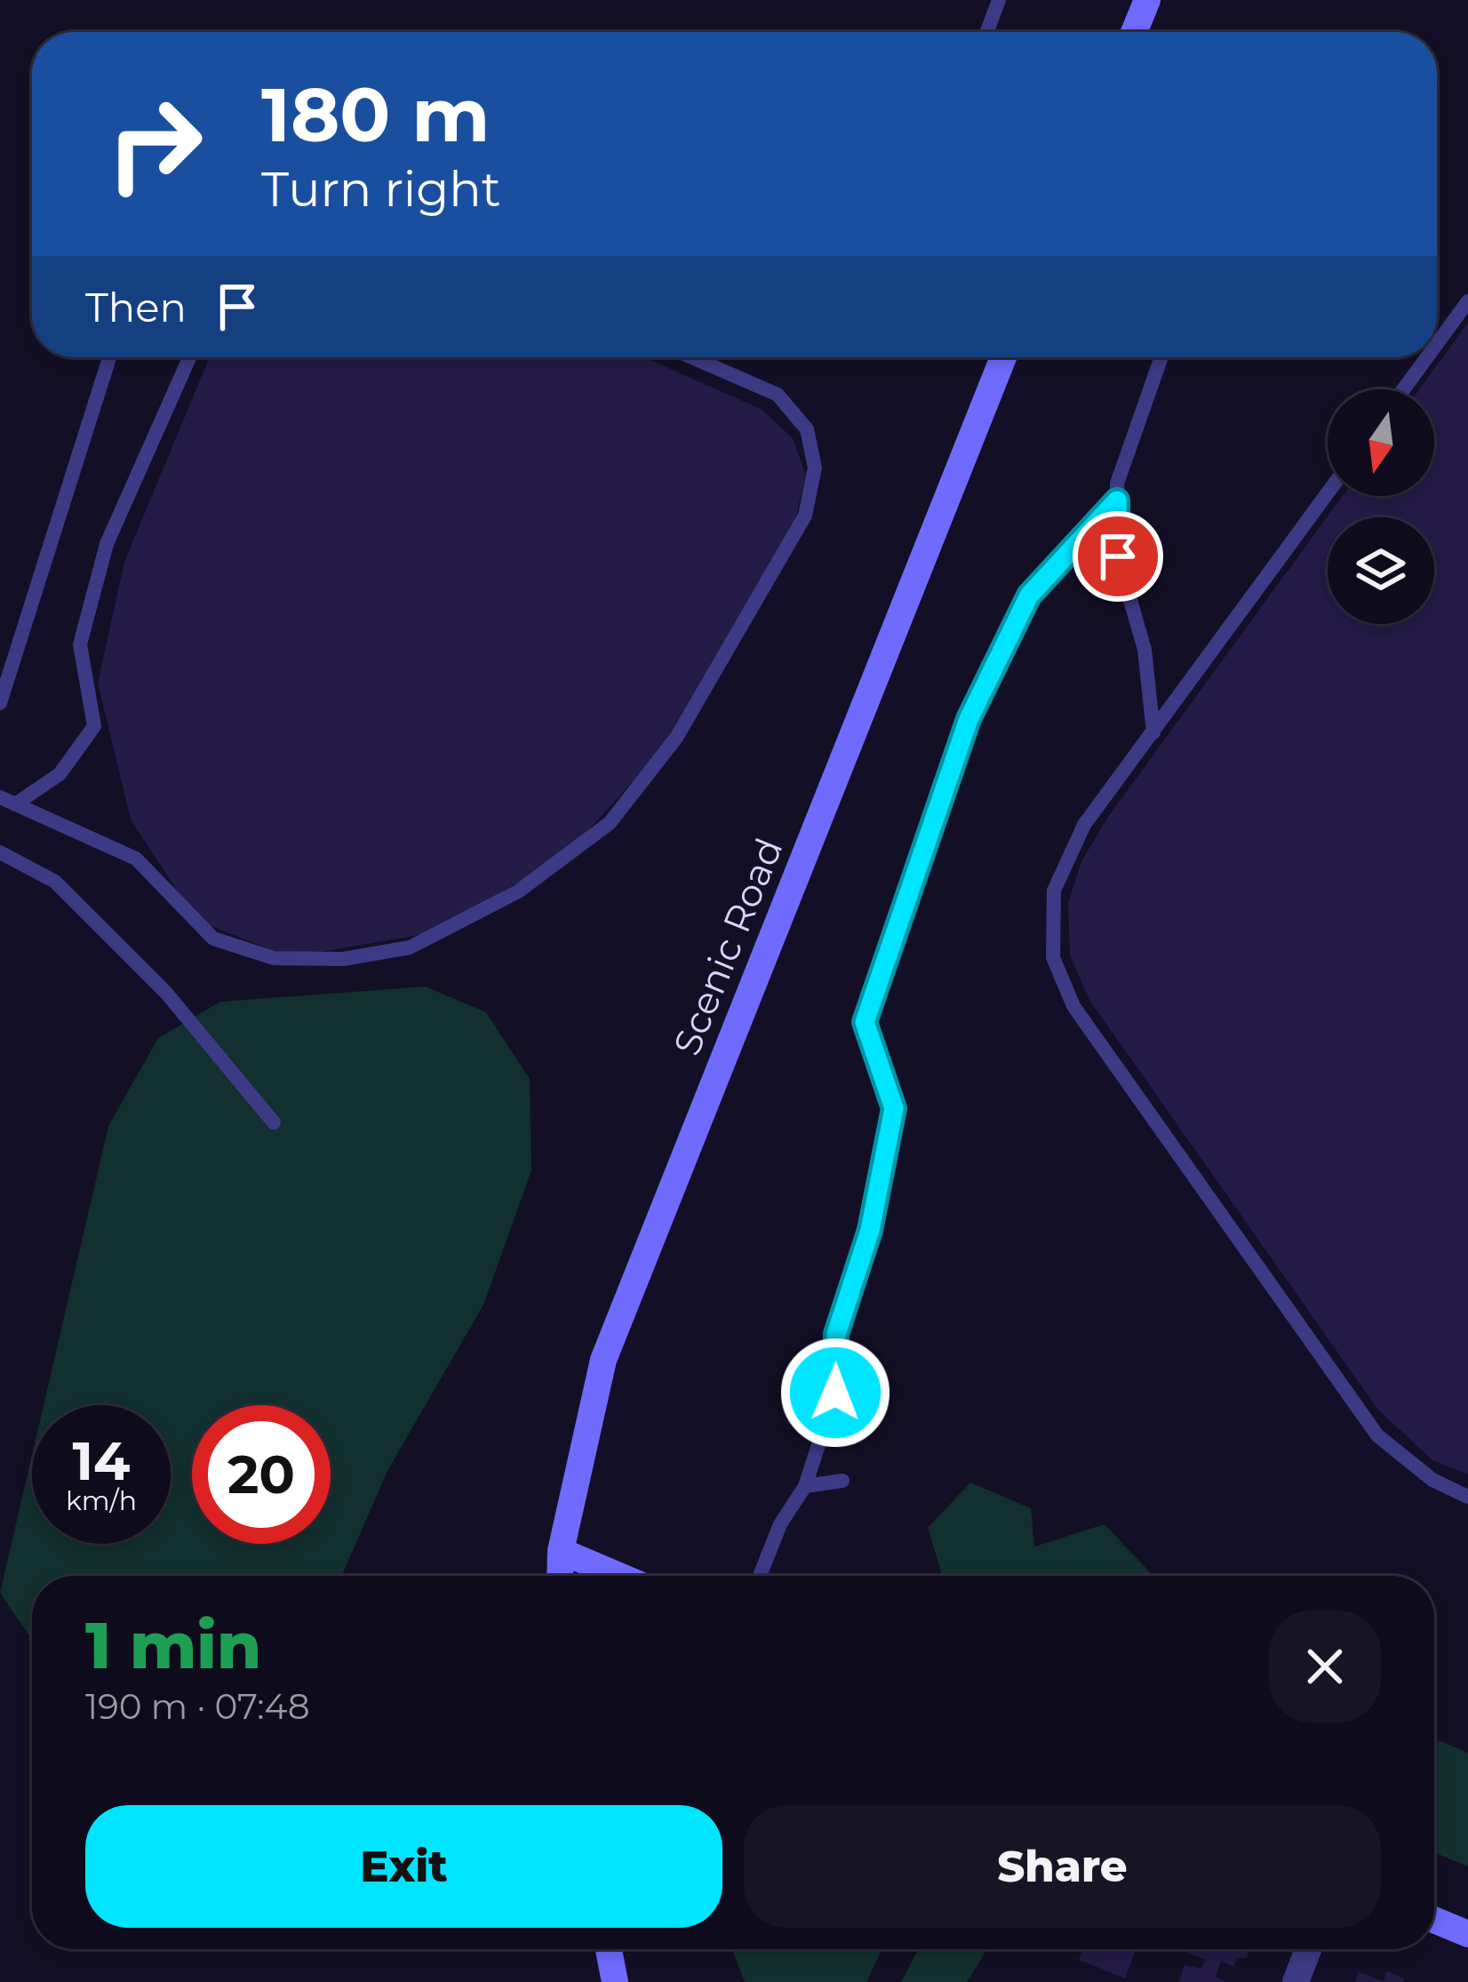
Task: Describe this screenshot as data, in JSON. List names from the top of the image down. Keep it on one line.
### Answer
{"streets":{"main road":["Scenic Road"]},"north":"bottom","page":{"turn":["180 m","Turn right"],"then":"Then","speed":"14 km/h","limit":"20","heading":["1 min","190 m · 07:48"],"buttons":["Exit","Share"]}}
